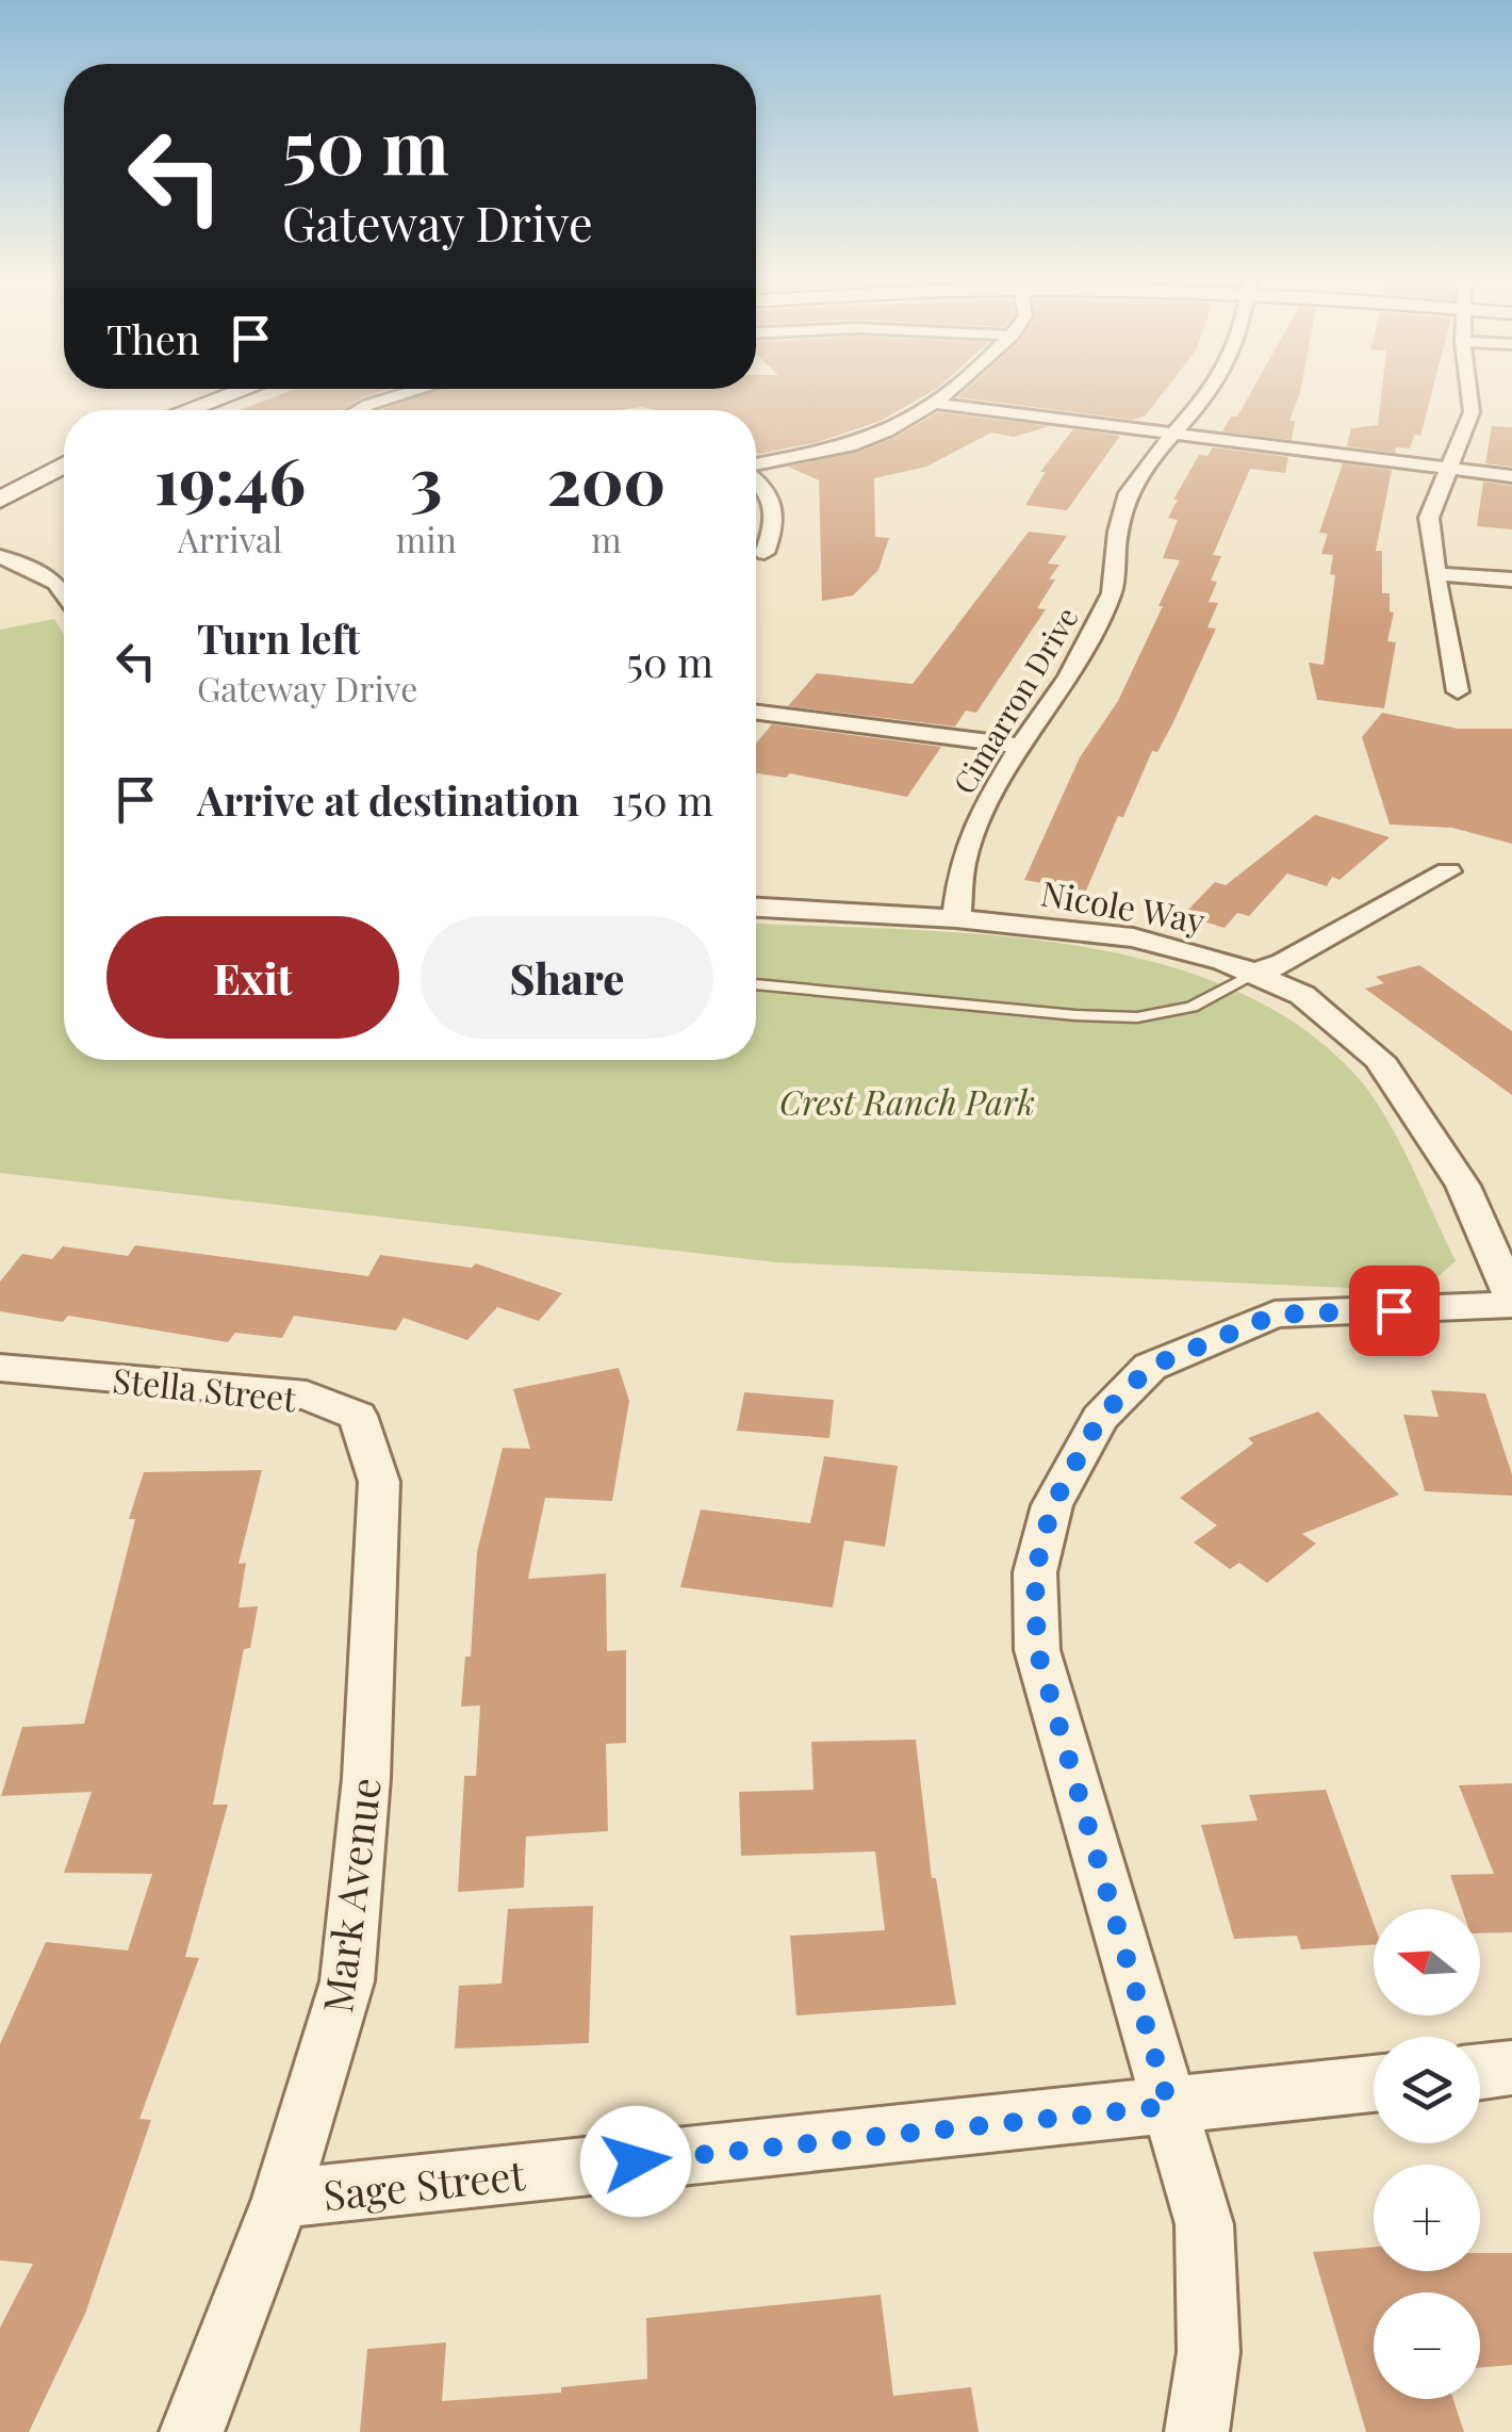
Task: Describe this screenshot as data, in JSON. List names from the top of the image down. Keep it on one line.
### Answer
{"streets":{"street":["Cimarron Drive","Nicole Way","Stella Street","Mark Avenue","Sage Street"]},"crossings":[["Cimarron Drive","Nicole Way"],["Stella Street","Mark Avenue"],["Mark Avenue","Sage Street"]],"parks":["Crest Ranch Park"],"north":"left","page":{"turn":["50 m","Gateway Drive"],"then":"Then","eta":["19:46","Arrival","3","min","200","m"],"list":[{"name":"Turn left","note":"Gateway Drive","value":"50 m"},{"name":"Arrive at destination","value":"150 m"}],"buttons":["Exit","Share"],"map_buttons":["+","−"]}}
